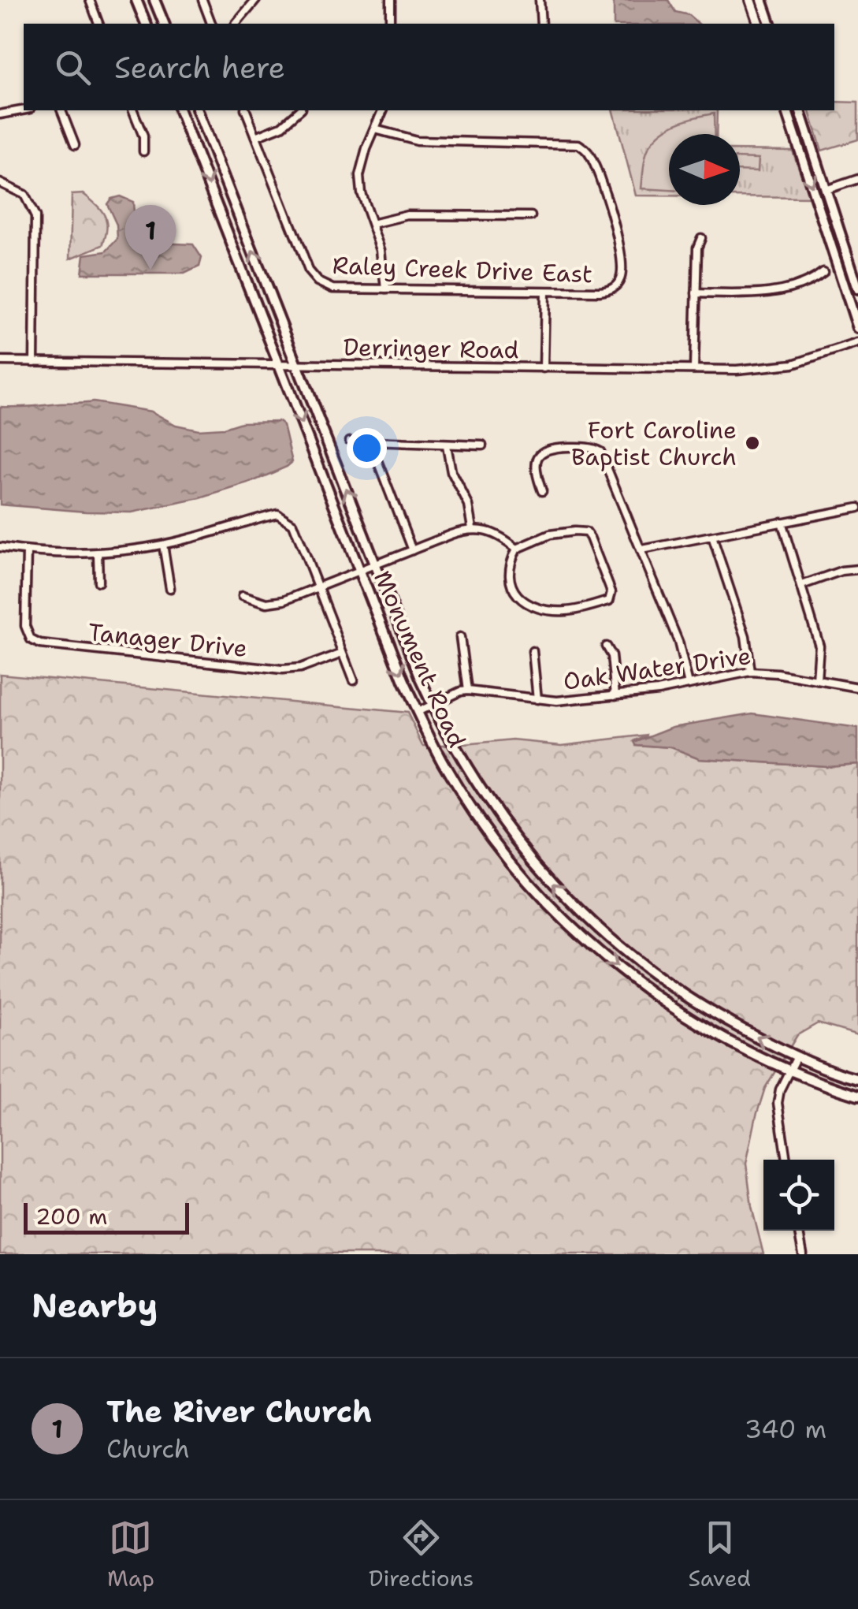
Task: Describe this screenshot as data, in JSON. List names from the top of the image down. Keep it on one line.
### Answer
{"streets":{"main road":["Monument Road"],"street":["Raley Creek Drive East","Derringer Road","Tanager Drive","Oak Water Drive"]},"crossings":[["Derringer Road","Monument Road"],["Monument Road","Oak Water Drive"]],"places":["Fort Caroline Baptist Church"],"scale_bar":"200 m","north":"right","page":{"search":"Search here","pins":"1","scale":"200 m","heading":"Nearby","list":[{"mark":"1","name":"The River Church","note":"Church","value":"340 m"}],"nav":["Map","Directions","Saved"]}}
